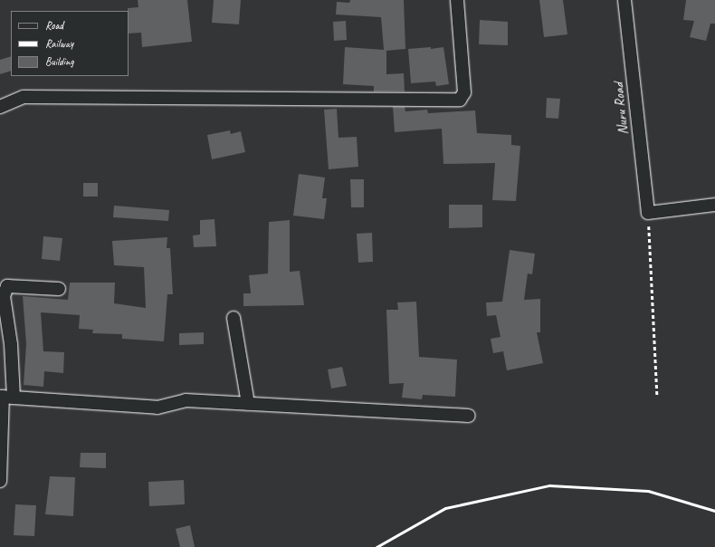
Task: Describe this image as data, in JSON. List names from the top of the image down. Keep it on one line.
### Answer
{"streets":{"street":["Nuru Road"]},"legend":["Road","Railway","Building"]}
